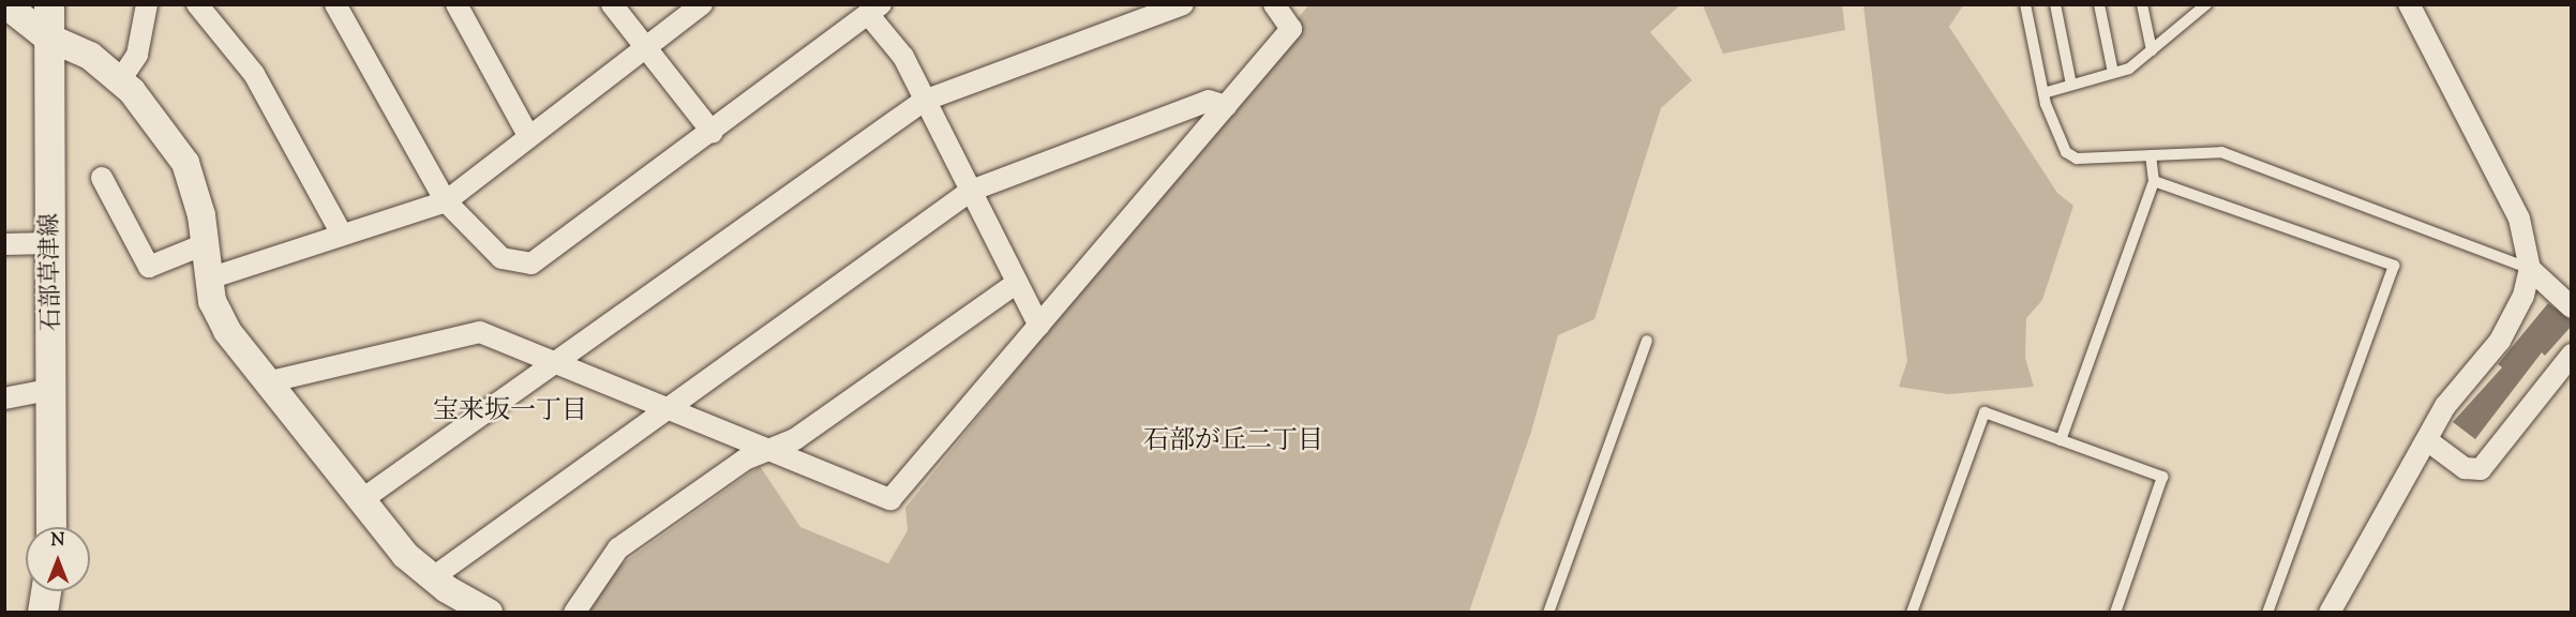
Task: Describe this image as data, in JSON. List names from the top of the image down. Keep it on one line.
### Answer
{"streets":{"main road":["石部草津線"]},"districts":["宝来坂一丁目","石部が丘二丁目"],"north":"top"}
